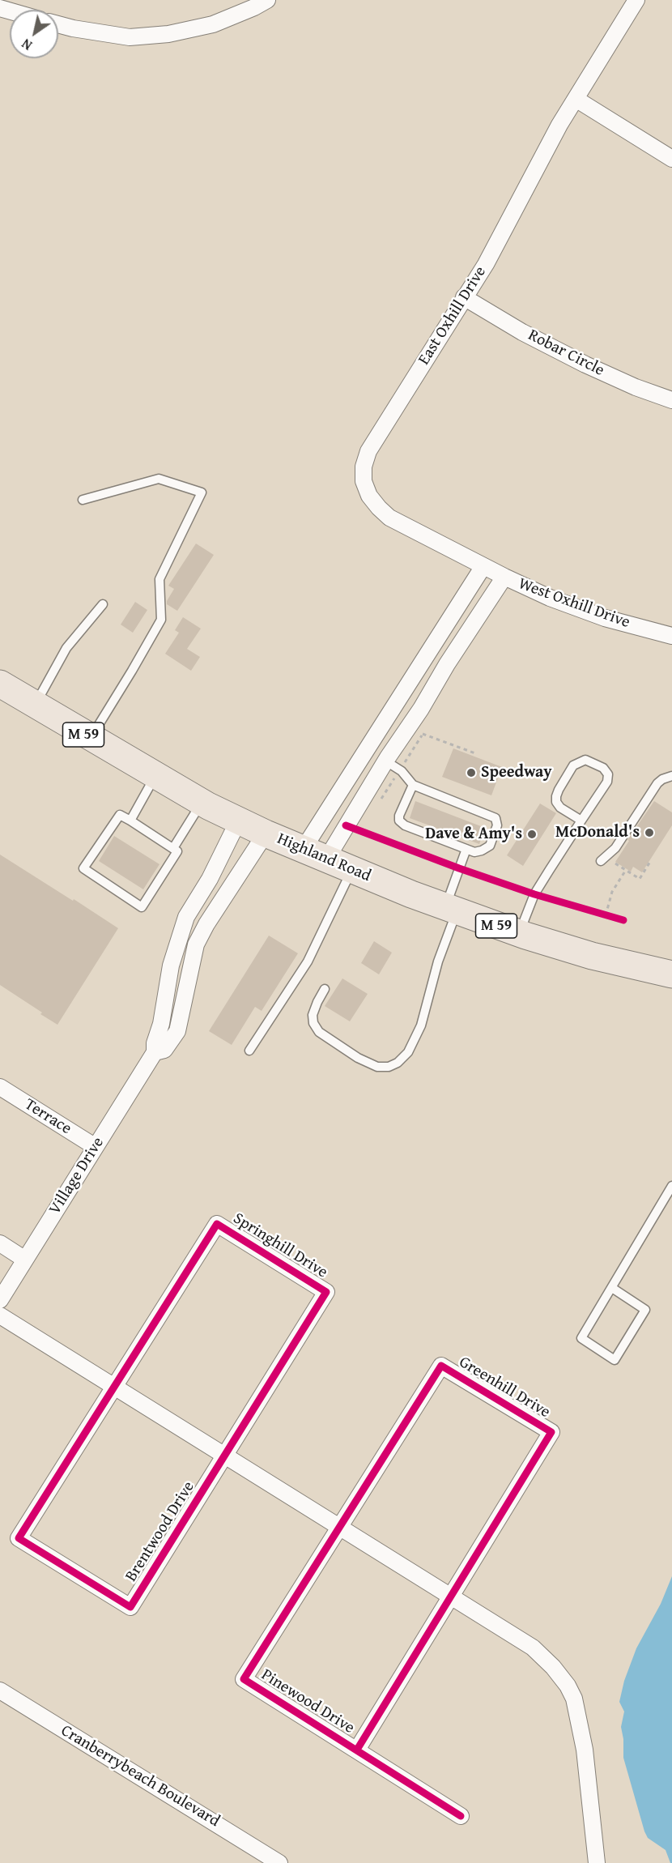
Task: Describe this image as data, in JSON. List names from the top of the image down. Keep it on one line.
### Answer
{"streets":{"highway":["M 59","Highland Road"],"street":["East Oxhill Drive","Robar Circle","West Oxhill Drive","Terrace","Village Drive","Springhill Drive","Greenhill Drive","Brentwood Drive","Pinewood Drive","Cranberrybeach Boulevard"]},"crossings":[["East Oxhill Drive","Robar Circle"],["East Oxhill Drive","West Oxhill Drive"],["Highland Road","Village Drive"],["Terrace","Village Drive"],["Springhill Drive","Brentwood Drive"],["Greenhill Drive","Pinewood Drive"]],"places":["Speedway","McDonald's","Dave & Amy's"],"north":"bottom left"}
